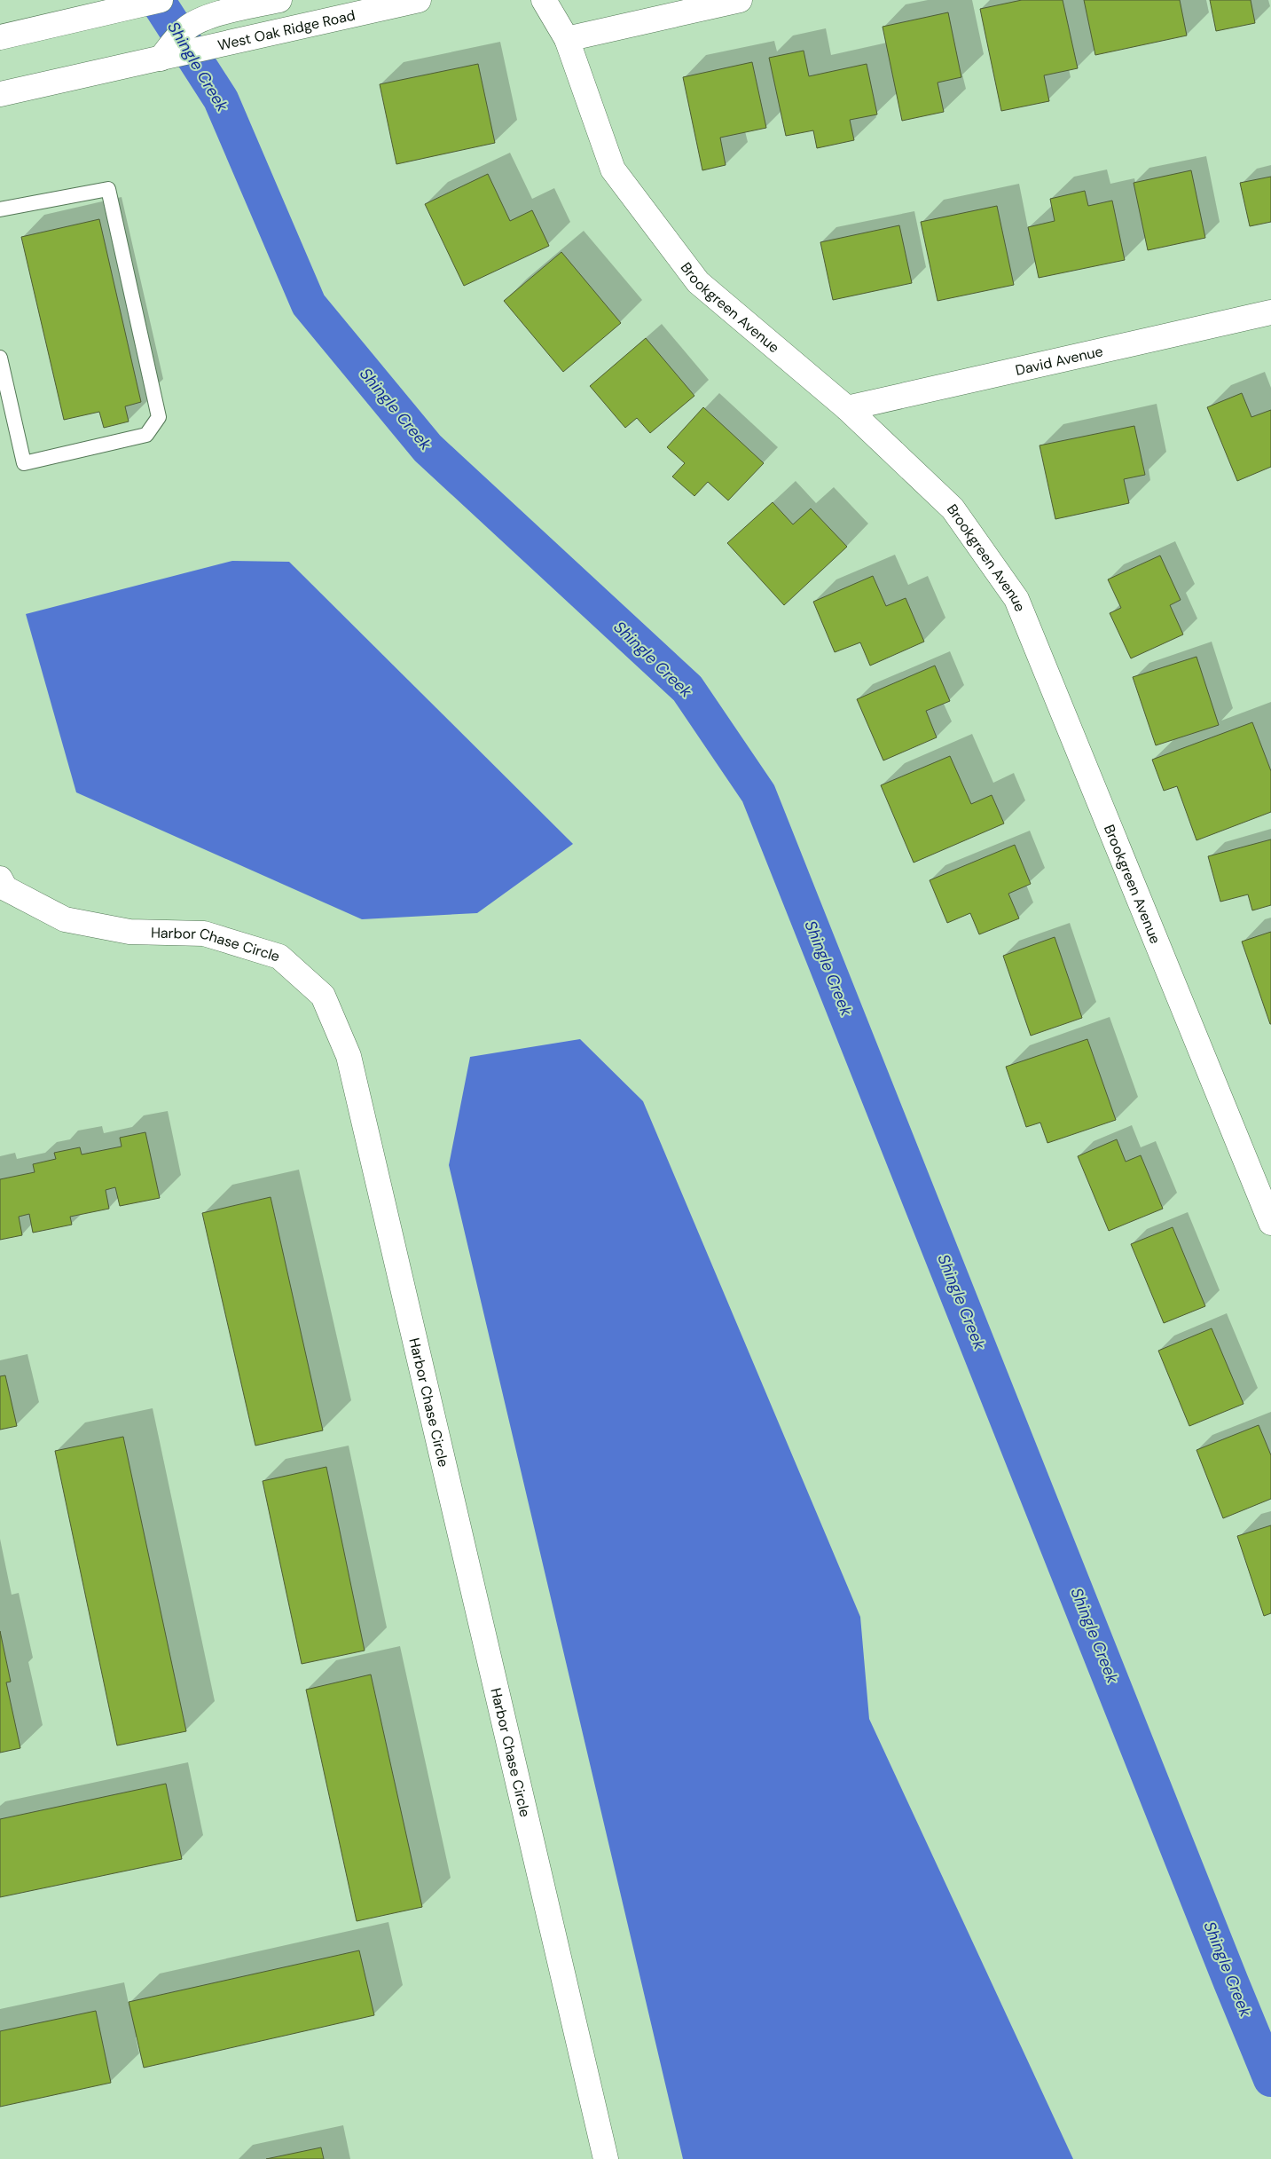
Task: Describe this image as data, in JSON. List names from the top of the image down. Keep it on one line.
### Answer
{"streets":{"street":["West Oak Ridge Road","Brookgreen Avenue","David Avenue","Harbor Chase Circle"]},"crossings":[["Brookgreen Avenue","David Avenue"]],"water":["Shingle Creek"]}
